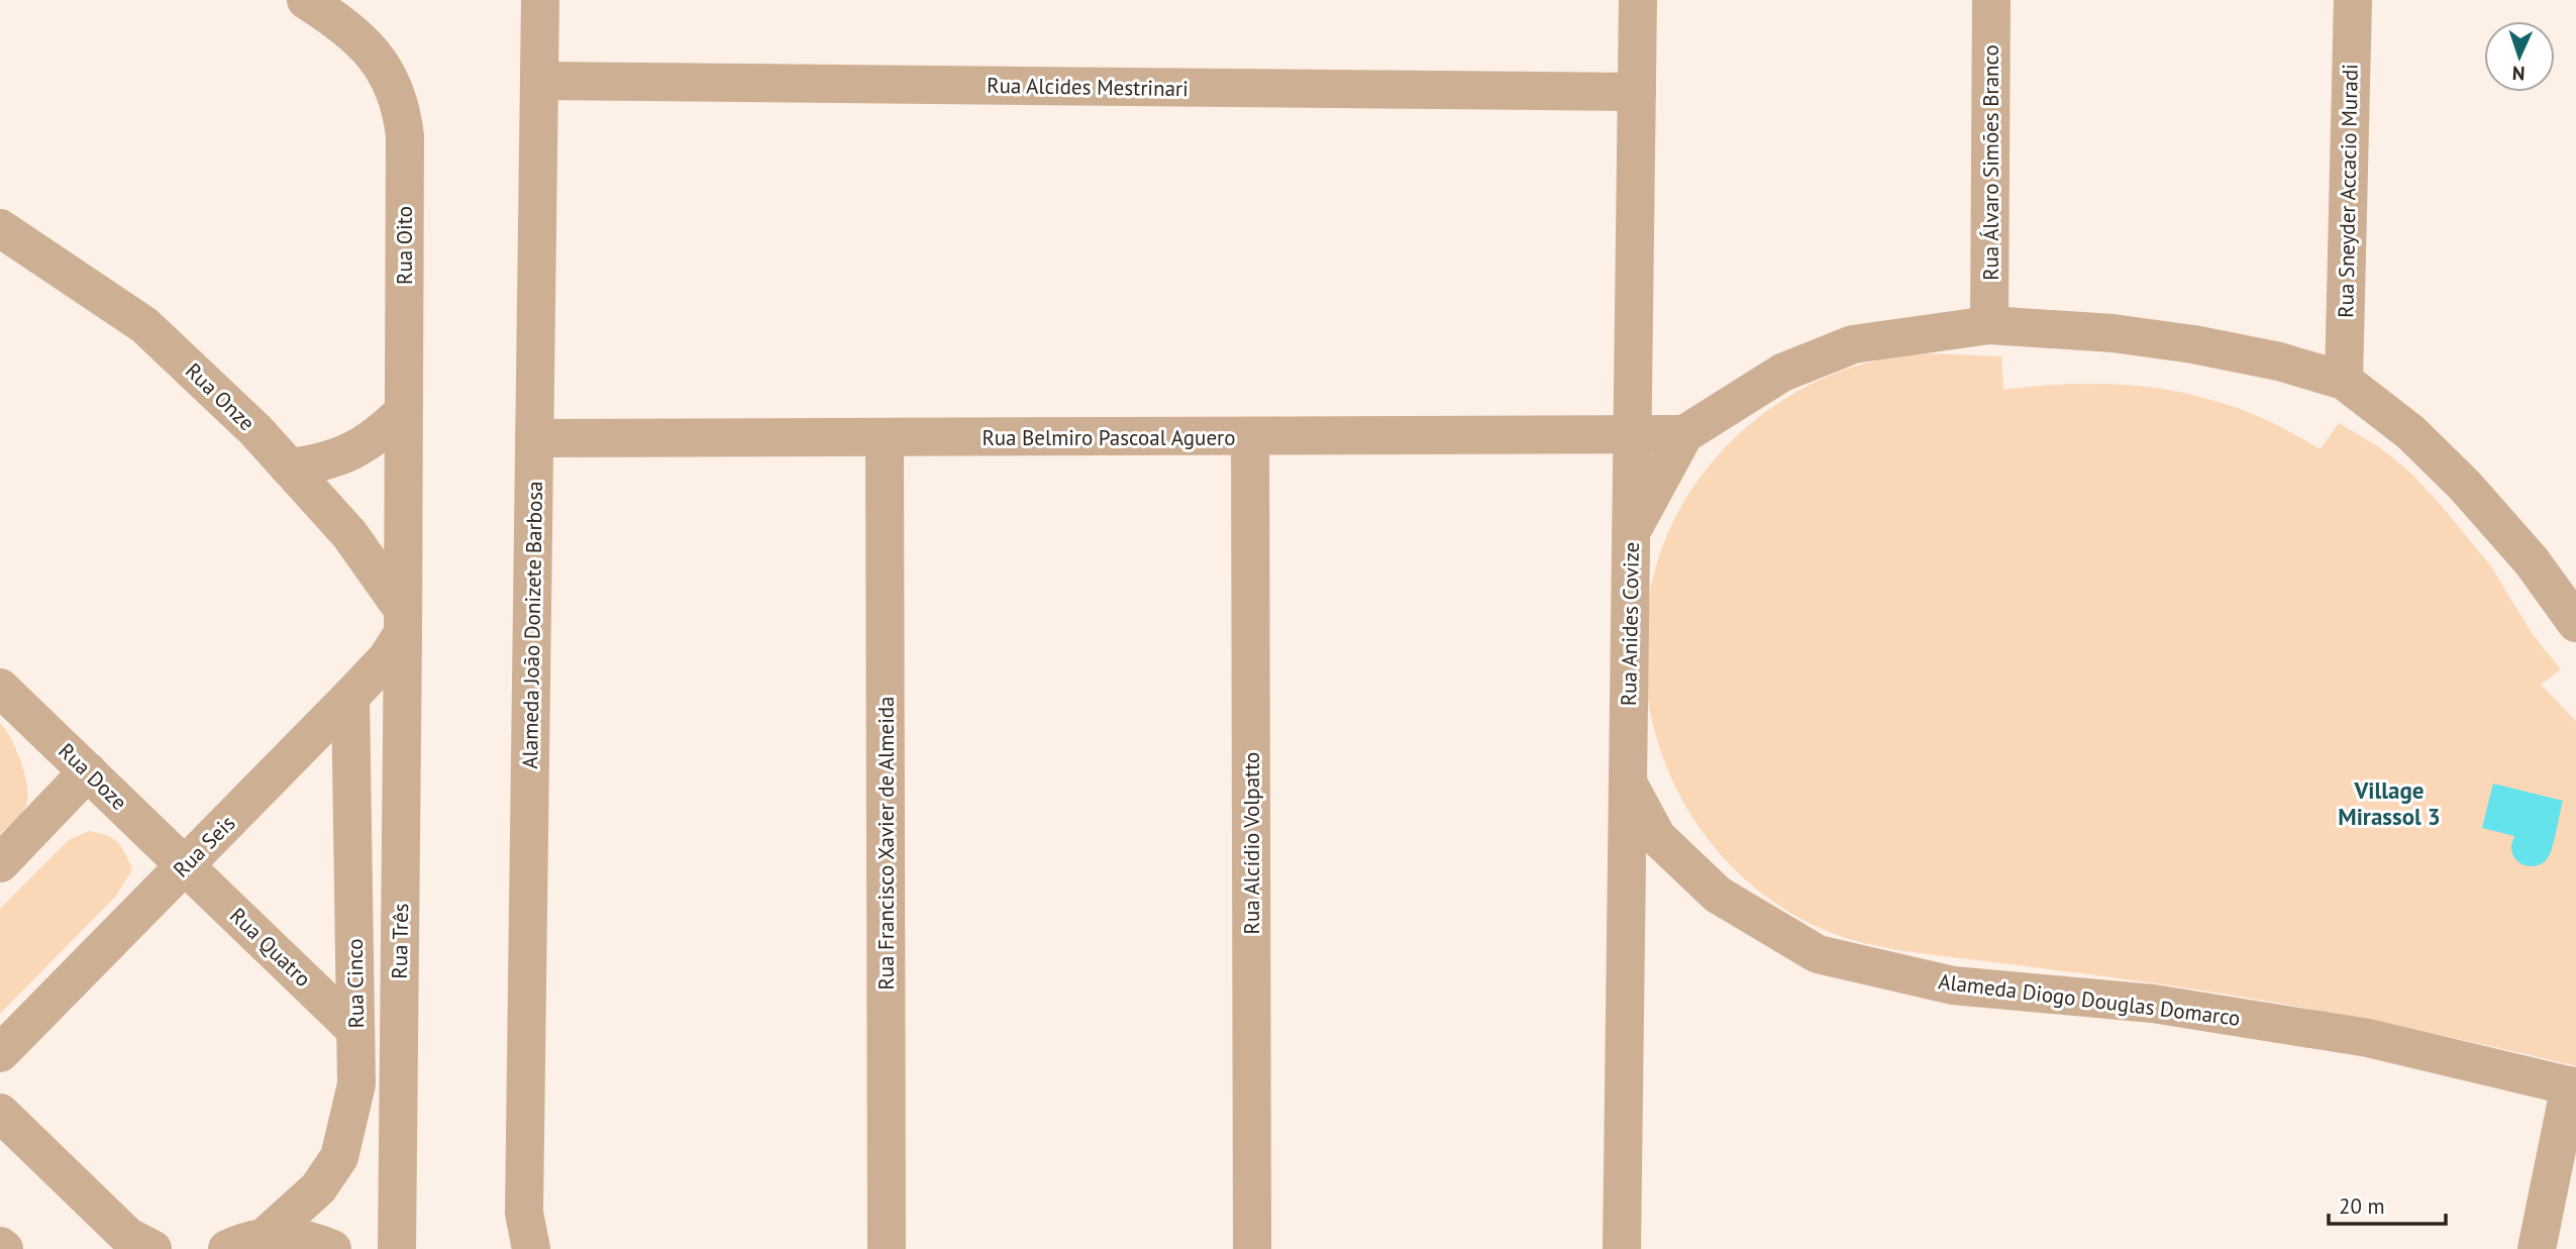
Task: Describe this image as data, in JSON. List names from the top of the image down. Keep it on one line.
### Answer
{"streets":{"street":["Rua Alcides Mestrinari","Rua Álvaro Simões Branco","Rua Sneyder Accacio Muradi","Rua Oito","Rua Onze","Rua Belmiro Pascoal Aguero","Rua Anides Covize","Alameda João Donizete Barbosa","Rua Doze","Rua Francisco Xavier de Almeida","Rua Alcídio Volpatto","Rua Seis","Rua Três","Rua Quatro","Rua Cinco","Alameda Diogo Douglas Domarco"]},"crossings":[["Rua Alcides Mestrinari","Rua Anides Covize"],["Rua Alcides Mestrinari","Alameda João Donizete Barbosa"],["Rua Oito","Rua Onze"],["Rua Oito","Rua Seis"],["Rua Oito","Rua Três"],["Rua Onze","Rua Seis"],["Rua Onze","Rua Três"],["Rua Belmiro Pascoal Aguero","Rua Anides Covize"],["Rua Belmiro Pascoal Aguero","Alameda João Donizete Barbosa"],["Rua Belmiro Pascoal Aguero","Rua Francisco Xavier de Almeida"],["Rua Belmiro Pascoal Aguero","Rua Alcídio Volpatto"],["Rua Anides Covize","Alameda Diogo Douglas Domarco"],["Rua Doze","Rua Seis"],["Rua Doze","Rua Quatro"],["Rua Seis","Rua Três"],["Rua Seis","Rua Quatro"],["Rua Seis","Rua Cinco"],["Rua Quatro","Rua Cinco"]],"districts":["Village Mirassol 3"],"scale_bar":"20 m","north":"bottom"}
